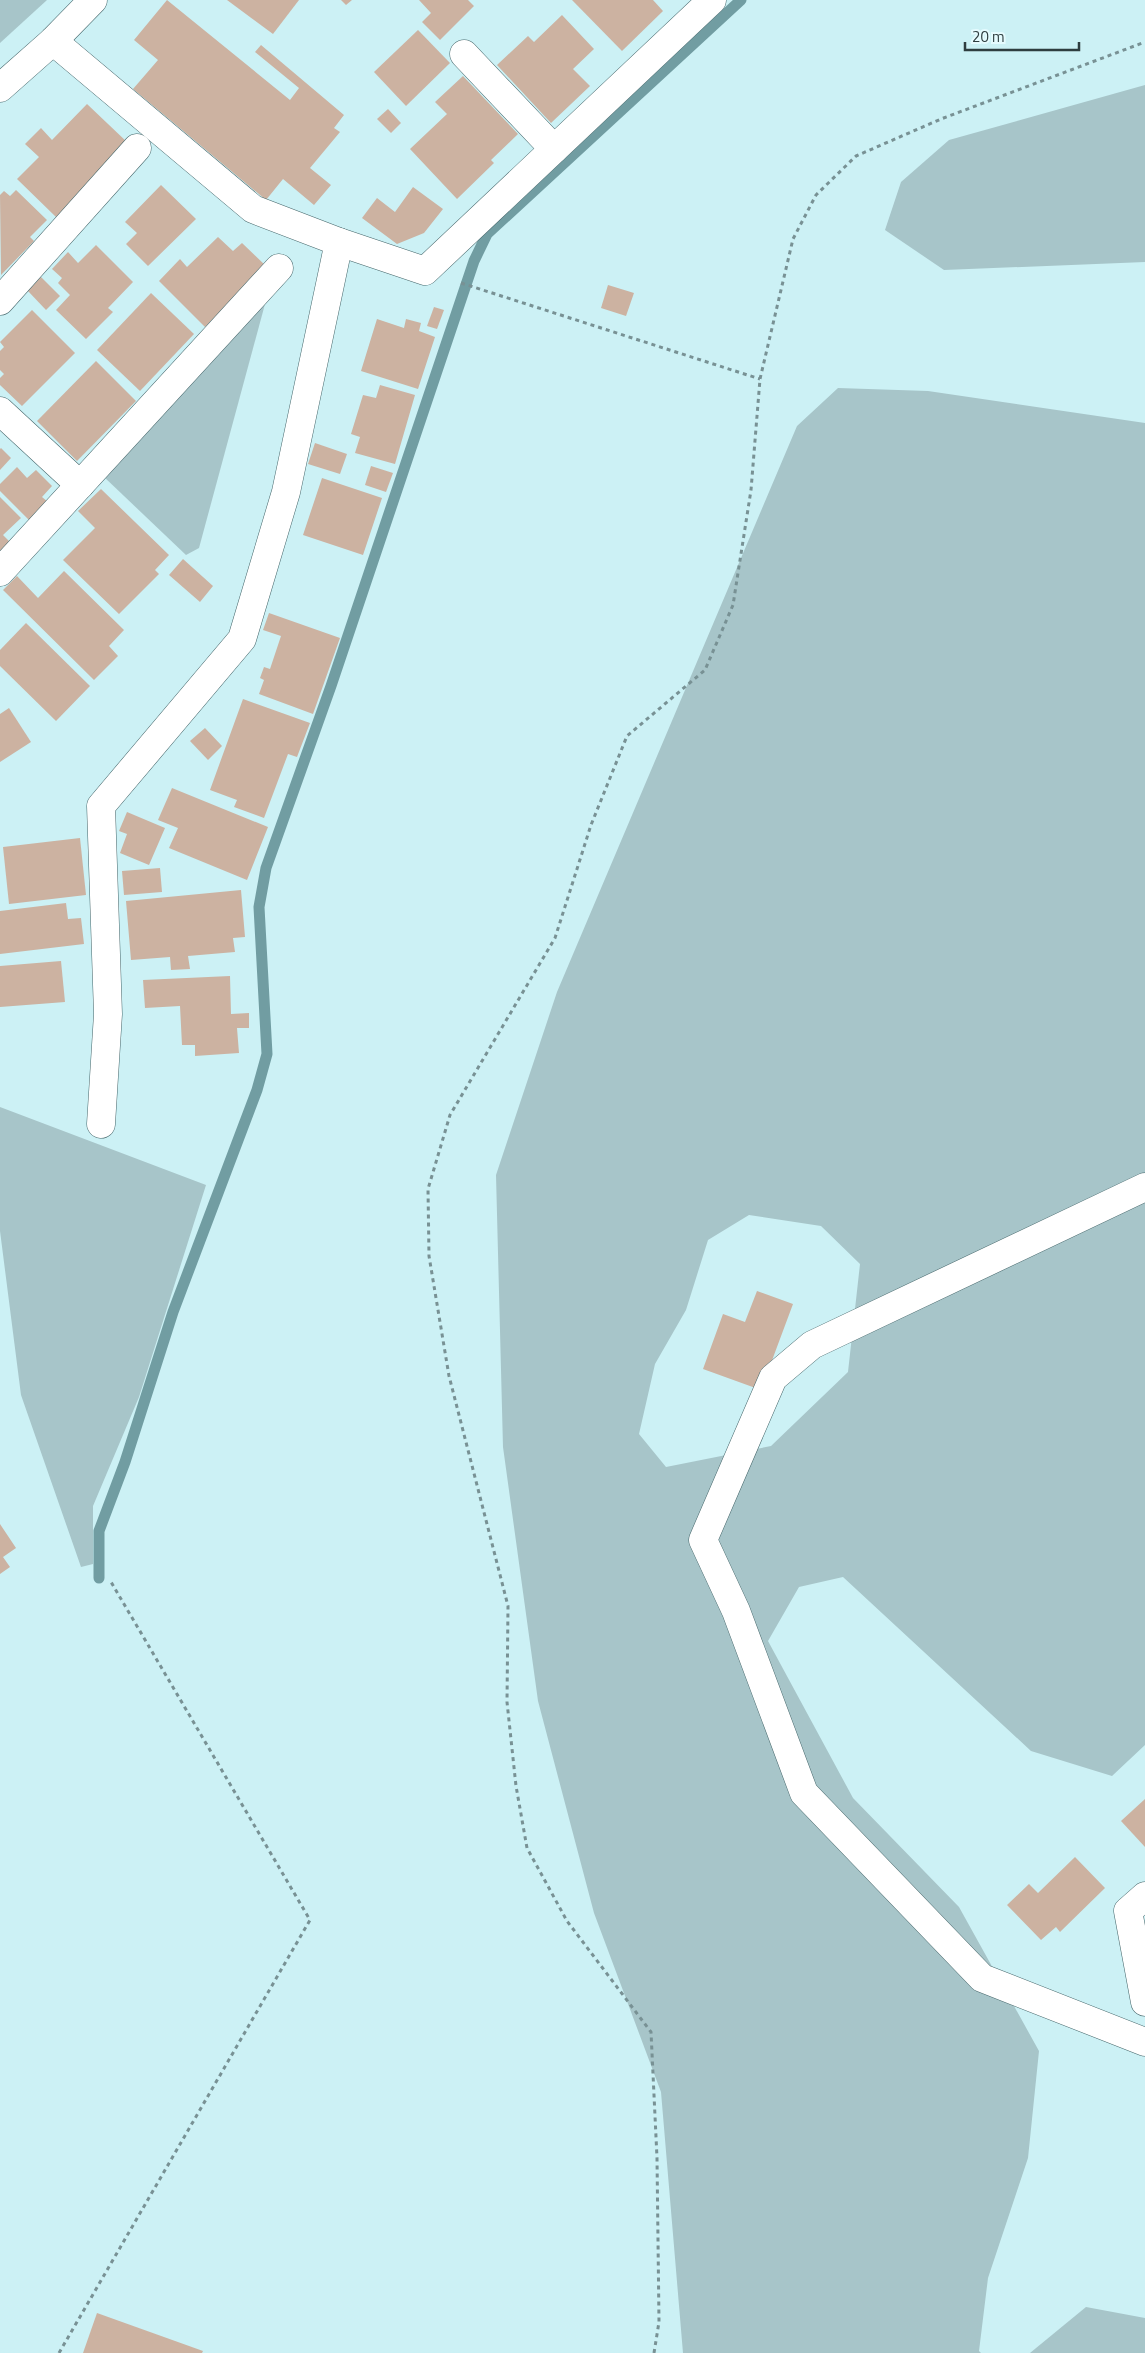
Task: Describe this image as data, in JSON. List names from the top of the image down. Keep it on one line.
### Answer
{"scale_bar":"20 m"}
